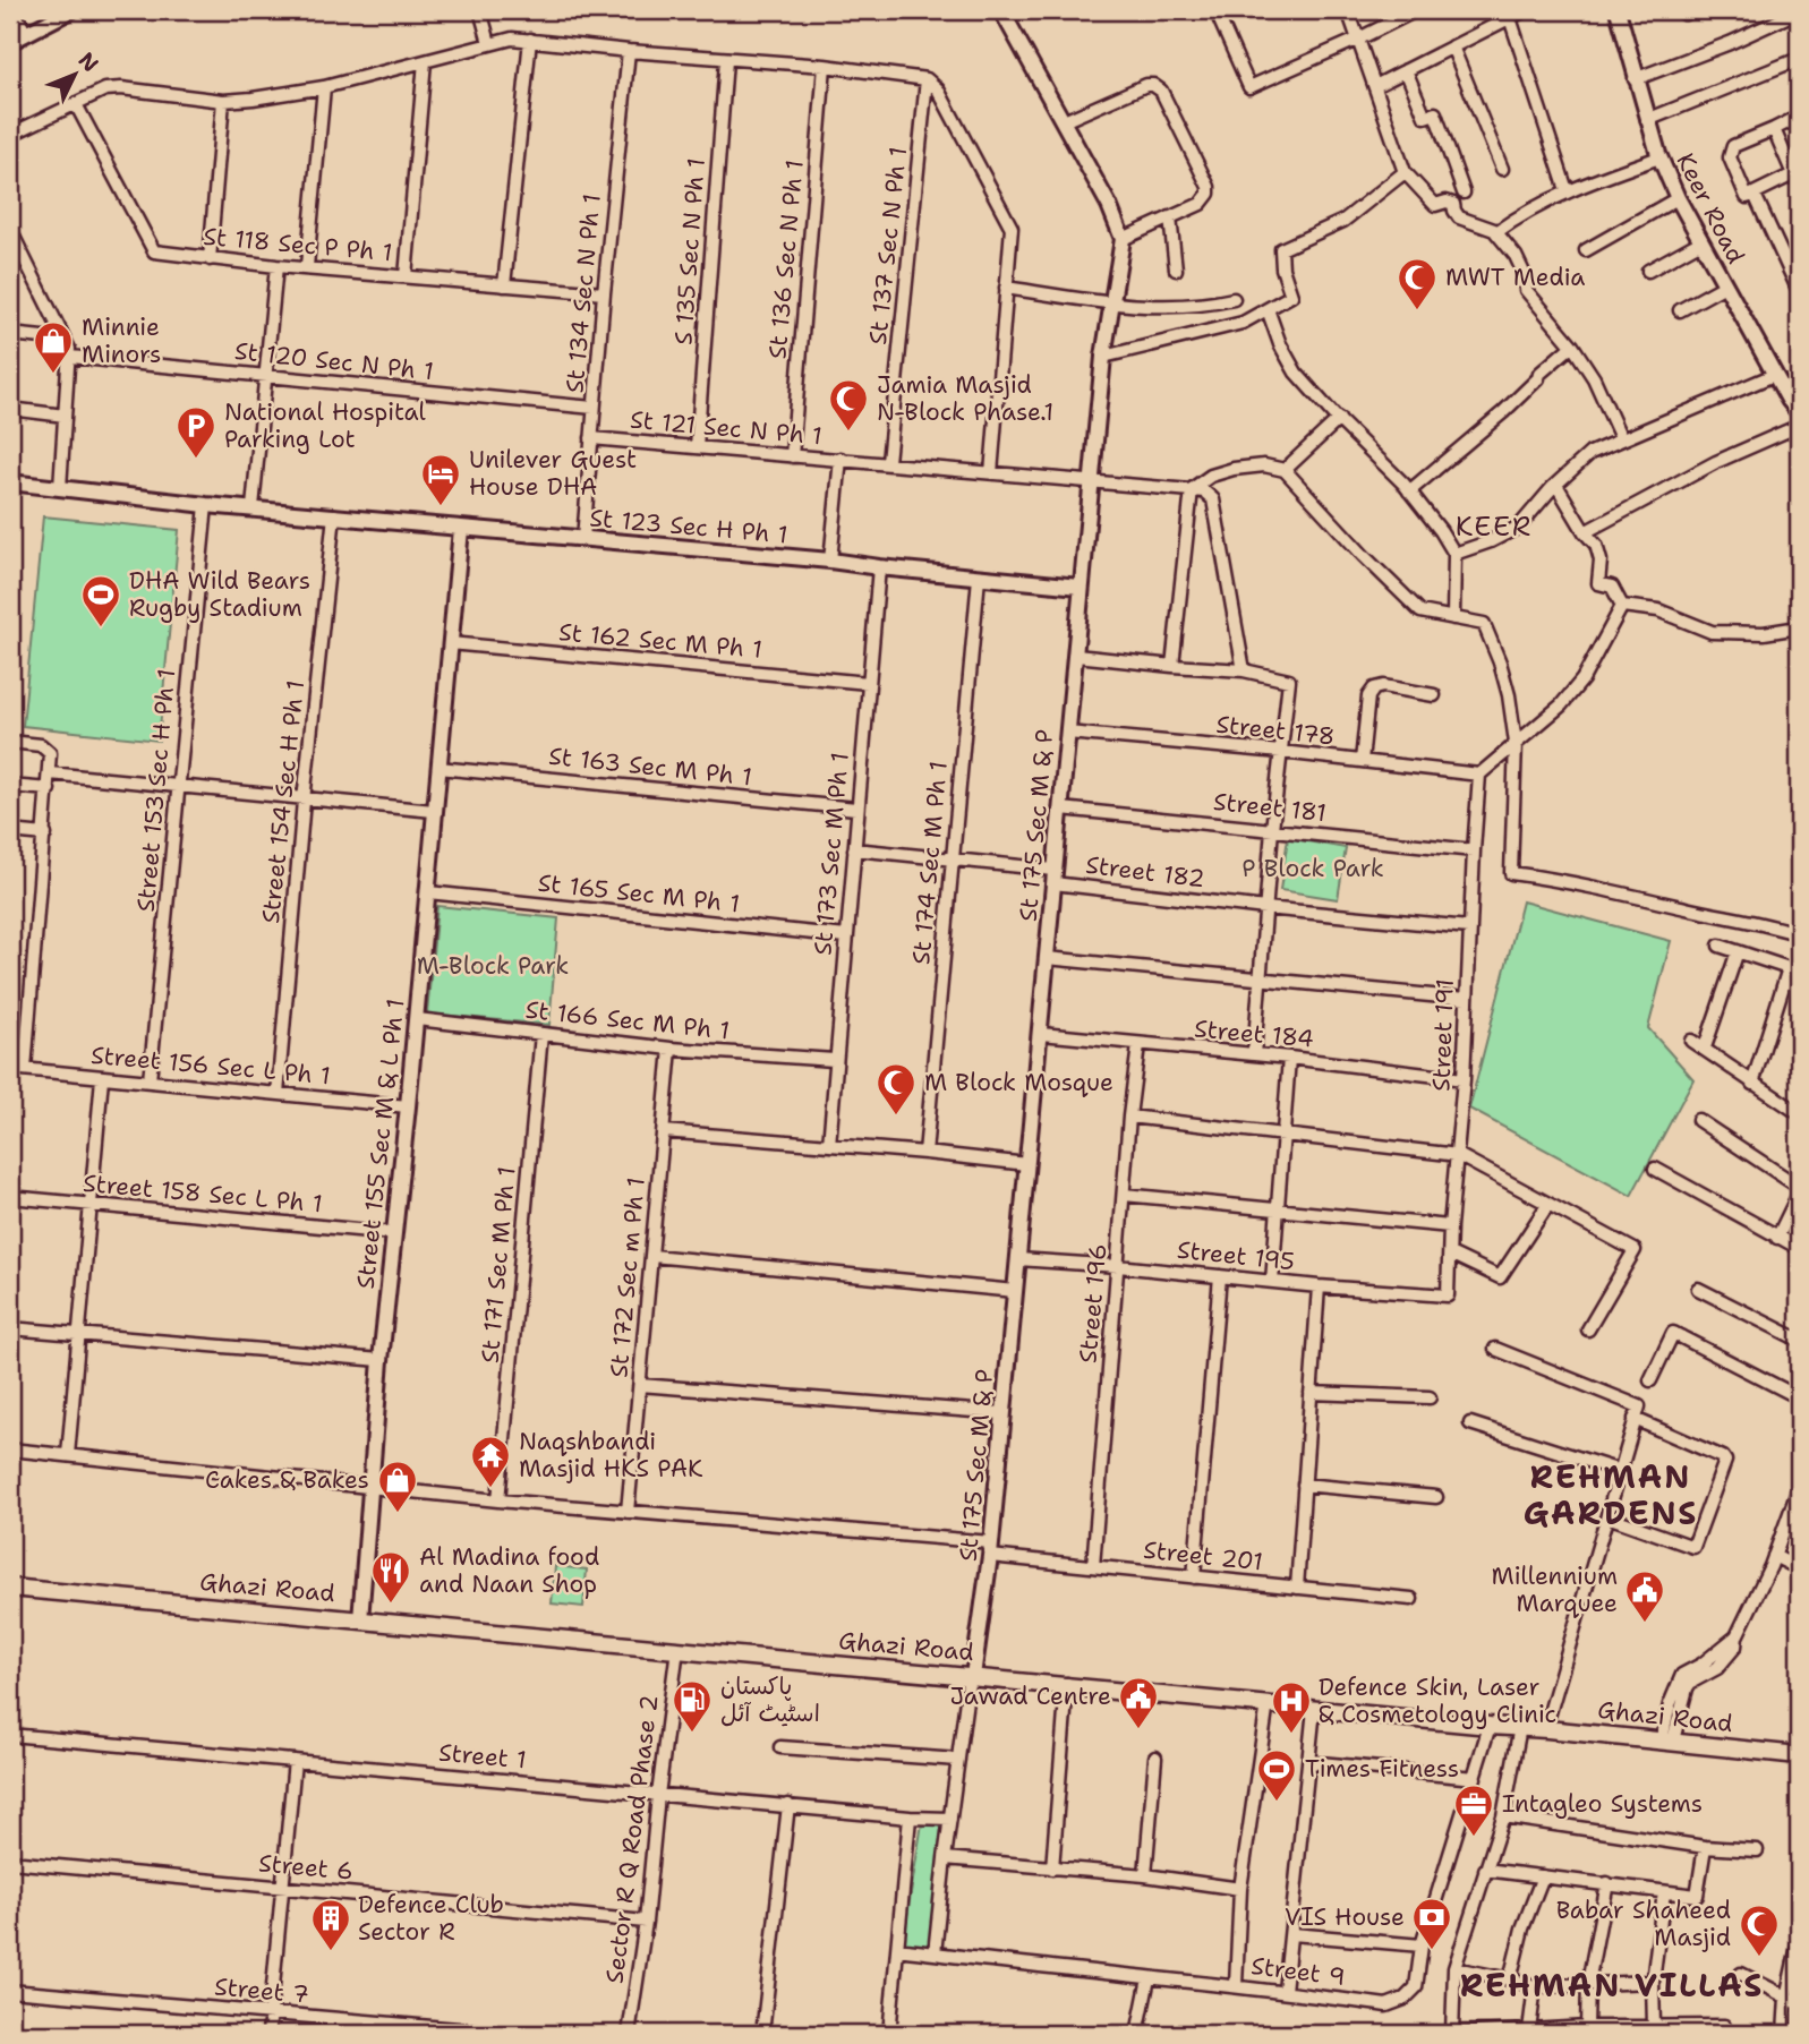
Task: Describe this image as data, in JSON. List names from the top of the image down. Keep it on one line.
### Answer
{"streets":{"main road":["Ghazi Road"],"street":["Keer Road","St 118 Sec P Ph 1","St 137 Sec N Ph 1","S 135 Sec N Ph 1","St 136 Sec N Ph 1","St 134 Sec N Ph 1","St 120 Sec N Ph 1","St 121 Sec N Ph 1","St 123 Sec H Ph 1","St 162 Sec M Ph 1","Street 178","St 163 Sec M Ph 1","Street 153 Sec H Ph 1","Street 154 Sec H Ph 1","Street 181","St 175 Sec M & P","St 173 Sec M Ph 1","St 174 Sec M Ph 1","Street 182","St 165 Sec M Ph 1","St 166 Sec M Ph 1","Street 184","Street 191","Street 156 Sec L Ph 1","Street 155 Sec M & L Ph 1","Street 158 Sec L Ph 1","Street 195","St 171 Sec M Ph 1","St 172 Sec m Ph 1","Street 196","Street 201","Street 1","Sector R Q Road Phase 2","Street 6","Street 9","Street 7"]},"crossings":[["St 118 Sec P Ph 1","St 134 Sec N Ph 1"],["St 137 Sec N Ph 1","St 121 Sec N Ph 1"],["S 135 Sec N Ph 1","St 121 Sec N Ph 1"],["St 136 Sec N Ph 1","St 121 Sec N Ph 1"],["St 134 Sec N Ph 1","St 120 Sec N Ph 1"],["St 134 Sec N Ph 1","St 121 Sec N Ph 1"],["St 134 Sec N Ph 1","St 123 Sec H Ph 1"],["St 121 Sec N Ph 1","St 175 Sec M & P"],["St 123 Sec H Ph 1","Street 153 Sec H Ph 1"],["St 123 Sec H Ph 1","Street 154 Sec H Ph 1"],["St 123 Sec H Ph 1","St 175 Sec M & P"],["St 123 Sec H Ph 1","St 173 Sec M Ph 1"],["St 123 Sec H Ph 1","St 174 Sec M Ph 1"],["St 123 Sec H Ph 1","Street 155 Sec M & L Ph 1"],["St 162 Sec M Ph 1","St 173 Sec M Ph 1"],["St 162 Sec M Ph 1","Street 155 Sec M & L Ph 1"],["Street 178","St 175 Sec M & P"],["Street 178","Street 191"],["St 163 Sec M Ph 1","St 173 Sec M Ph 1"],["St 163 Sec M Ph 1","Street 155 Sec M & L Ph 1"],["Street 153 Sec H Ph 1","Street 156 Sec L Ph 1"],["Street 154 Sec H Ph 1","Street 156 Sec L Ph 1"],["Street 181","St 175 Sec M & P"],["Street 181","Street 191"],["St 175 Sec M & P","Street 182"],["St 175 Sec M & P","Street 184"],["St 175 Sec M & P","Street 195"],["St 175 Sec M & P","Street 201"],["St 175 Sec M & P","Ghazi Road"],["St 173 Sec M Ph 1","Street 182"],["St 173 Sec M Ph 1","St 165 Sec M Ph 1"],["St 173 Sec M Ph 1","St 166 Sec M Ph 1"],["St 174 Sec M Ph 1","Street 182"],["Street 182","Street 191"],["St 165 Sec M Ph 1","Street 155 Sec M & L Ph 1"],["St 166 Sec M Ph 1","Street 155 Sec M & L Ph 1"],["St 166 Sec M Ph 1","St 171 Sec M Ph 1"],["St 166 Sec M Ph 1","St 172 Sec m Ph 1"],["Street 184","Street 191"],["Street 184","Street 196"],["Street 191","Street 195"],["Street 156 Sec L Ph 1","Street 155 Sec M & L Ph 1"],["Street 155 Sec M & L Ph 1","Street 158 Sec L Ph 1"],["Street 155 Sec M & L Ph 1","Street 201"],["Street 155 Sec M & L Ph 1","Ghazi Road"],["Street 195","Street 196"],["St 171 Sec M Ph 1","Street 201"],["St 172 Sec m Ph 1","Street 201"],["Street 196","Street 201"],["Ghazi Road","Sector R Q Road Phase 2"],["Ghazi Road","Street 9"],["Street 1","Sector R Q Road Phase 2"],["Sector R Q Road Phase 2","Street 6"]],"districts":["KEER","REHMAN GARDENS","REHMAN VILLAS"],"parks":["P Block Park","M-Block Park"],"places":{"mosque":["MWT Media","Jamia Masjid N-Block Phase.1","M Block Mosque","Babar Shaheed Masjid"],"shop":["Minnie Minors","Cakes & Bakes"],"parking":["National Hospital Parking Lot"],"hotel":["Unilever Guest House DHA"],"sports":["DHA Wild Bears Rugby Stadium","Times Fitness"],"temple":["Naqshbandi Masjid HKS PAK"],"restaurant":["Al Madina food and Naan Shop"],"public building":["Millennium Marquee","Jawad Centre"],"fuel station":["پاکستان اسٹیٹ آئل"],"hospital":["Defence Skin, Laser & Cosmetology Clinic"],"office":["Intagleo Systems"],"bank":["VIS House"],"building":["Defence Club Sector R"]},"north":"top right"}
